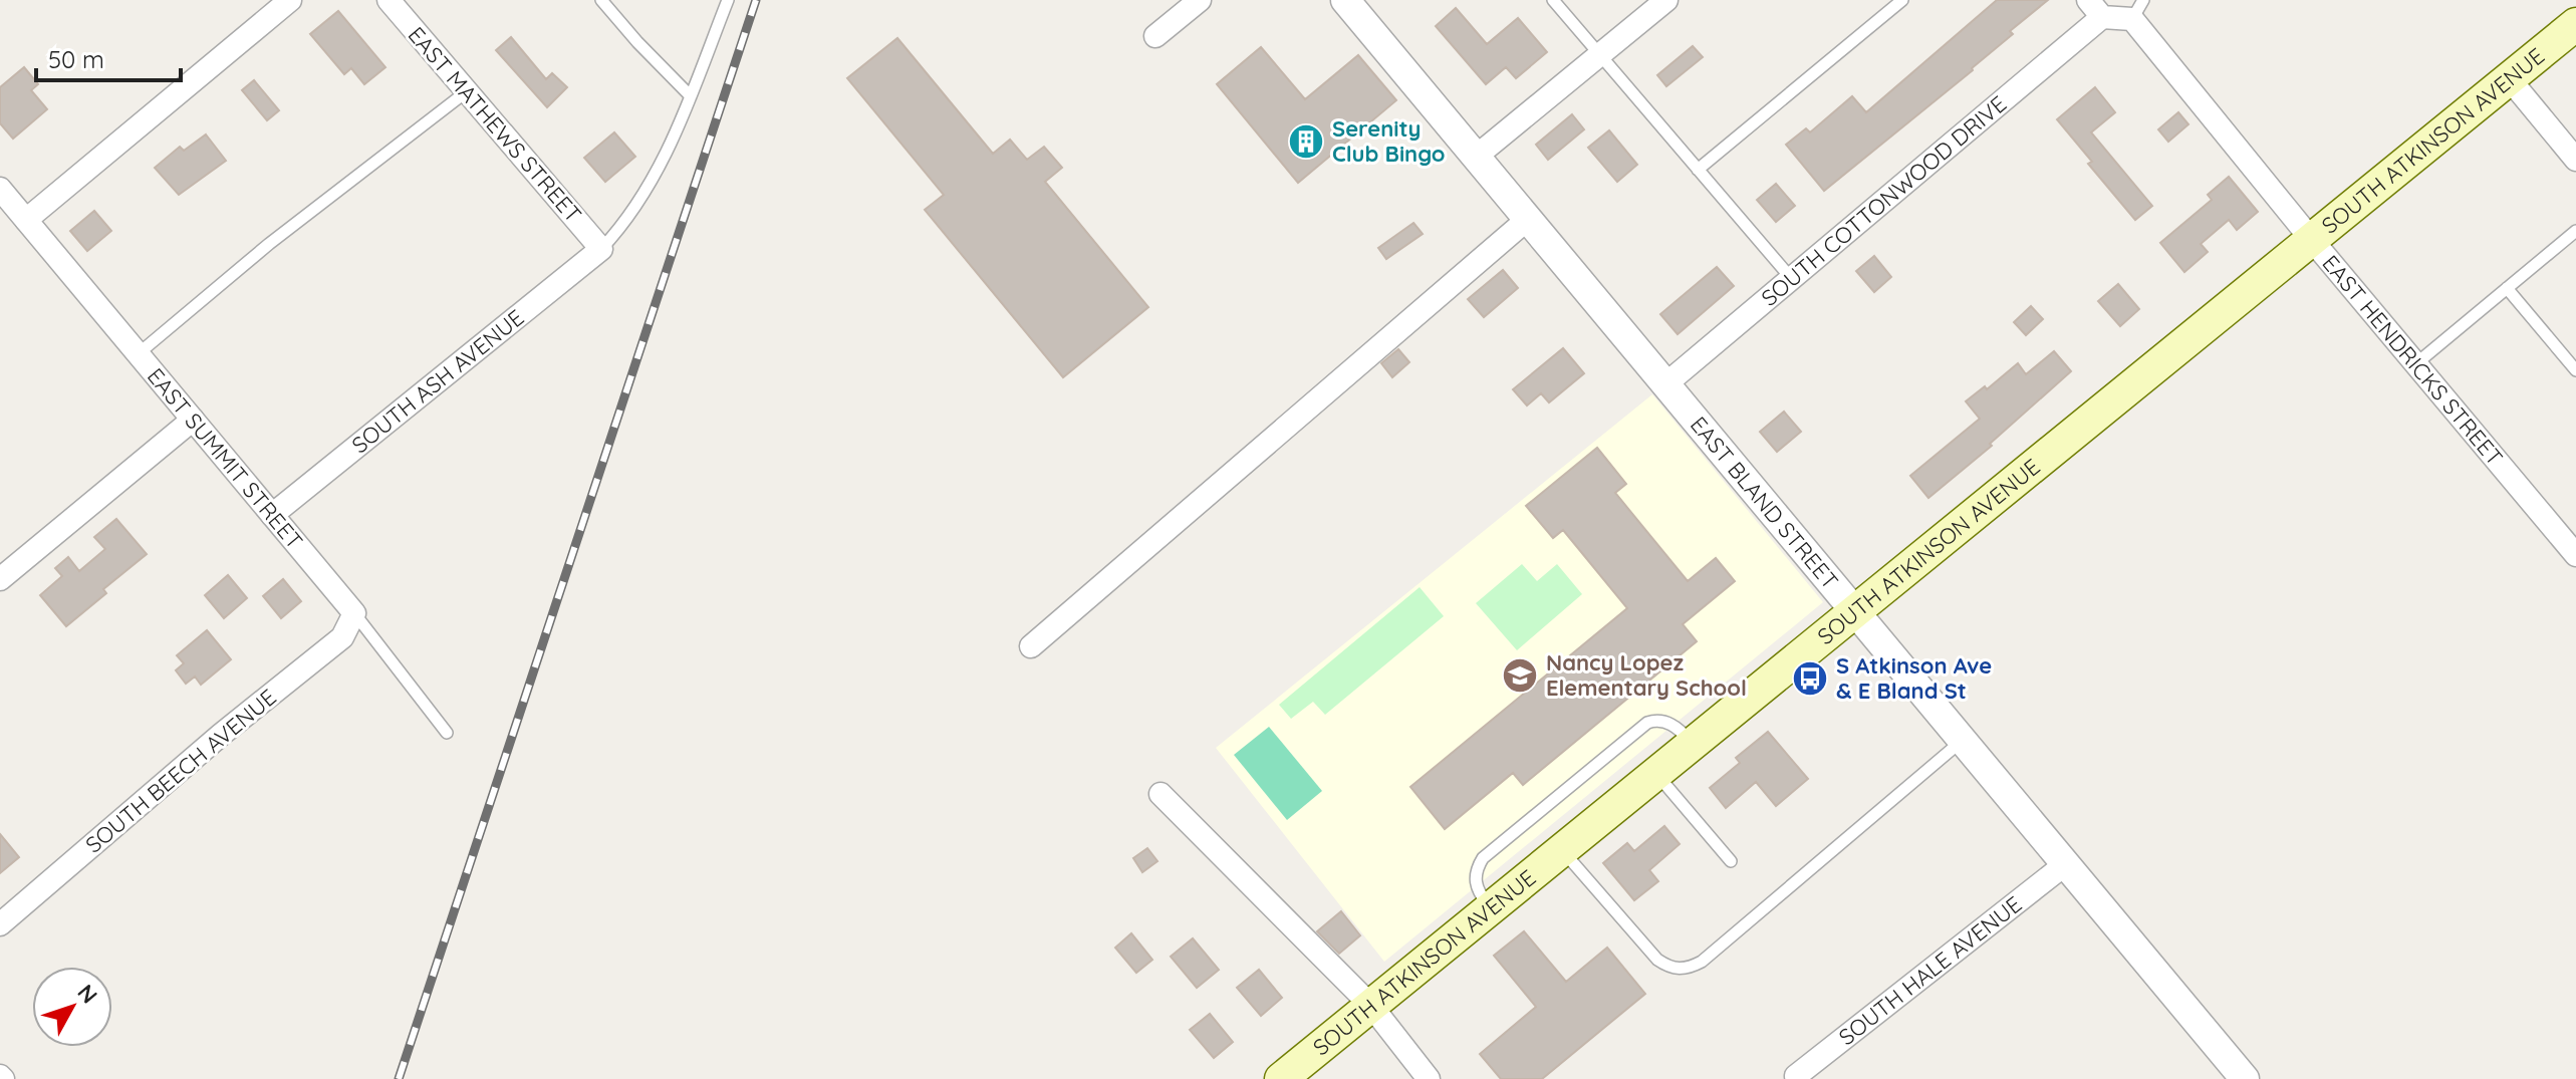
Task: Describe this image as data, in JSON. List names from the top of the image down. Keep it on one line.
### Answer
{"streets":{"main road":["SOUTH ATKINSON AVENUE"],"street":["EAST MATHEWS STREET","SOUTH COTTONWOOD DRIVE","EAST HENDRICKS STREET","SOUTH ASH AVENUE","EAST SUMMIT STREET","EAST BLAND STREET","SOUTH BEECH AVENUE","SOUTH HALE AVENUE"]},"crossings":[["EAST MATHEWS STREET","SOUTH ASH AVENUE"],["SOUTH ATKINSON AVENUE","EAST HENDRICKS STREET"],["SOUTH ATKINSON AVENUE","EAST BLAND STREET"],["SOUTH COTTONWOOD DRIVE","EAST HENDRICKS STREET"],["SOUTH COTTONWOOD DRIVE","EAST BLAND STREET"],["SOUTH ASH AVENUE","EAST SUMMIT STREET"],["EAST SUMMIT STREET","SOUTH BEECH AVENUE"],["EAST BLAND STREET","SOUTH HALE AVENUE"]],"places":{"building":["Serenity Club Bingo"],"school or university":["Nancy Lopez Elementary School"],"bus stop":["S Atkinson Ave & E Bland St"]},"scale_bar":"50 m","north":"top right"}
